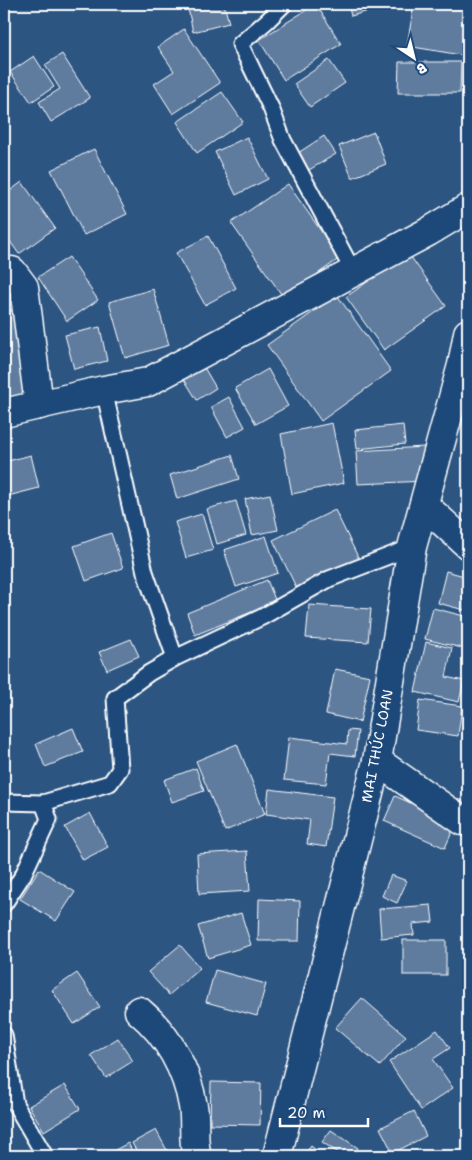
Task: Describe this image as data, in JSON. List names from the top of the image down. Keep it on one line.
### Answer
{"streets":{"street":["MAI THÚC LOAN"]},"scale_bar":"20 m","north":"bottom right"}
